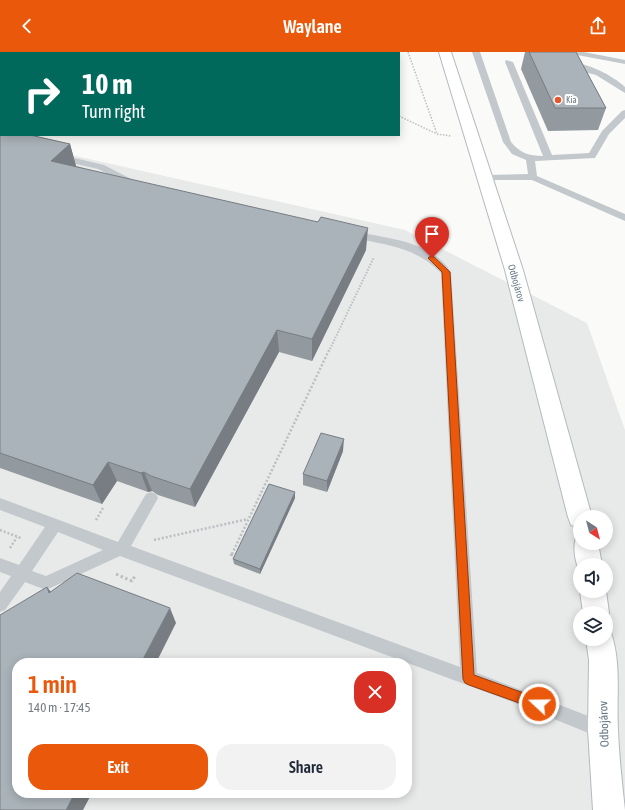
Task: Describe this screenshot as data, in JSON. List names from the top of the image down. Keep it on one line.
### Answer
{"streets":{"main road":["Odbojárov"]},"places":["Kia"],"north":"bottom right","page":{"header":"Waylane","turn":["10 m","Turn right"],"heading":["1 min","140 m · 17:45"],"buttons":["Exit","Share"]}}
